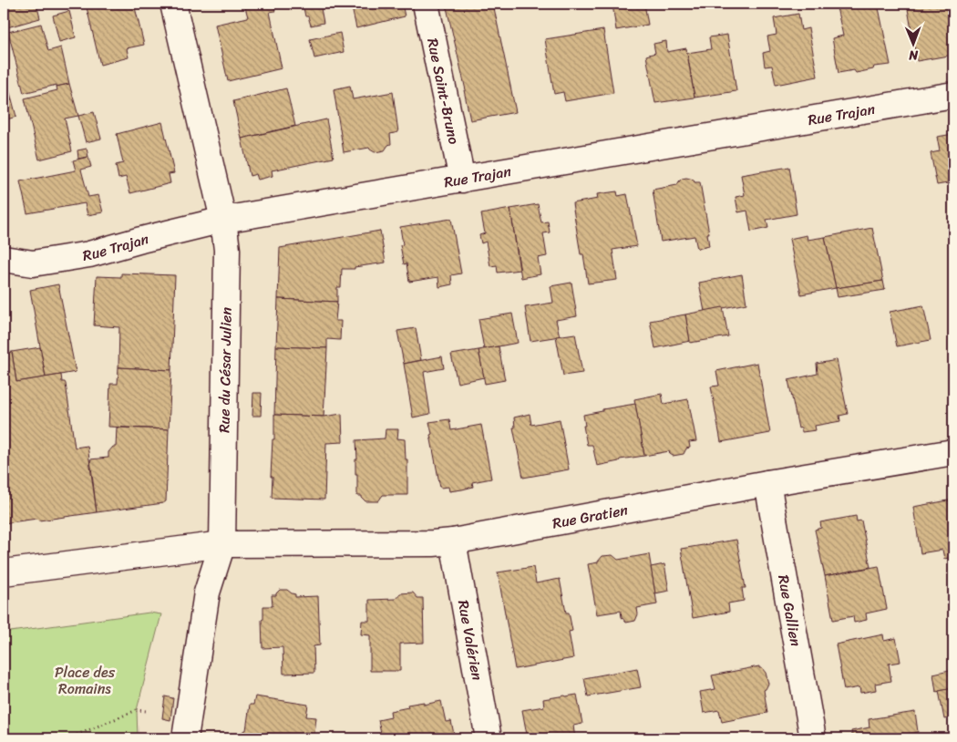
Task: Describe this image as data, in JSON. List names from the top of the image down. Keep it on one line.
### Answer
{"streets":{"street":["Rue Saint-Bruno","Rue Trajan","Rue du César Julien","Rue Gratien","Rue Gallien","Rue Valérien"]},"crossings":[["Rue Saint-Bruno","Rue Trajan"],["Rue Trajan","Rue du César Julien"],["Rue du César Julien","Rue Gratien"],["Rue Gratien","Rue Gallien"],["Rue Gratien","Rue Valérien"]],"parks":["Place des Romains"],"north":"bottom"}
